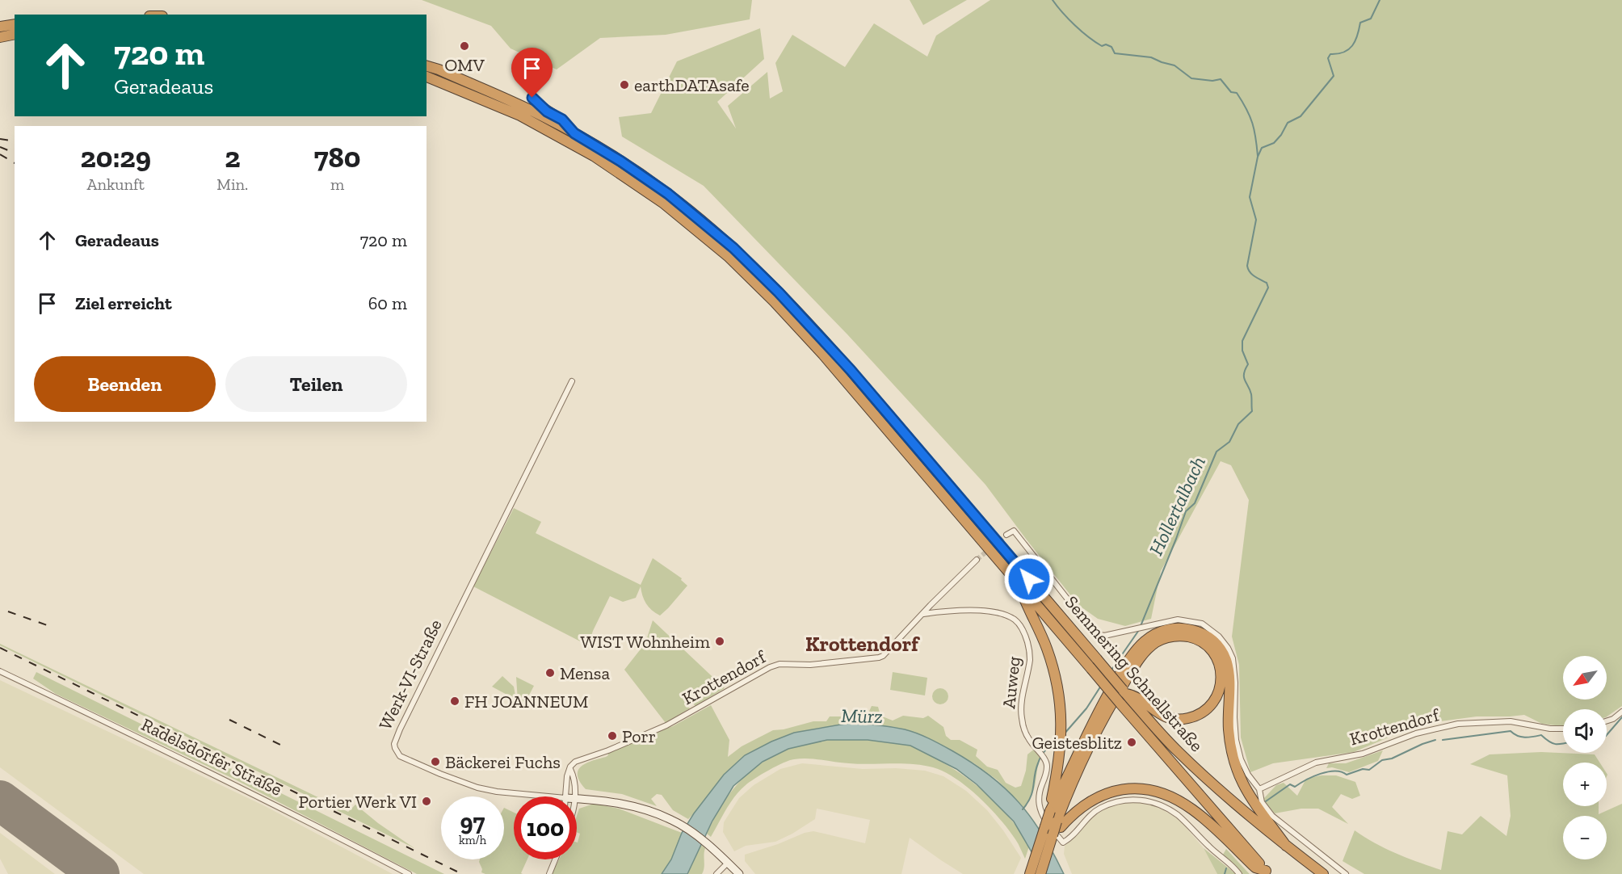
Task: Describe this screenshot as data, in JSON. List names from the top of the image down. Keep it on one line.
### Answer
{"streets":{"highway":["Semmering Schnellstraße"],"main road":["Werk-VI-Straße"],"street":["Krottendorf","Auweg","Radelsdorfer Straße"]},"crossings":[["Krottendorf","Auweg"]],"districts":["Krottendorf"],"water":["Hollertalbach","Mürz"],"places":["OMV","earthDATAsafe","WIST Wohnheim","Mensa","FH JOANNEUM","Porr","Geistesblitz","Bäckerei Fuchs","Portier Werk VI"],"north":"bottom left","page":{"turn":["720 m","Geradeaus"],"eta":["20:29","Ankunft","2","Min.","780","m"],"list":[{"name":"Geradeaus","value":"720 m"},{"name":"Ziel erreicht","value":"60 m"}],"buttons":["Beenden","Teilen"],"map_buttons":["+","−"],"speed":"97 km/h","limit":"100"}}
